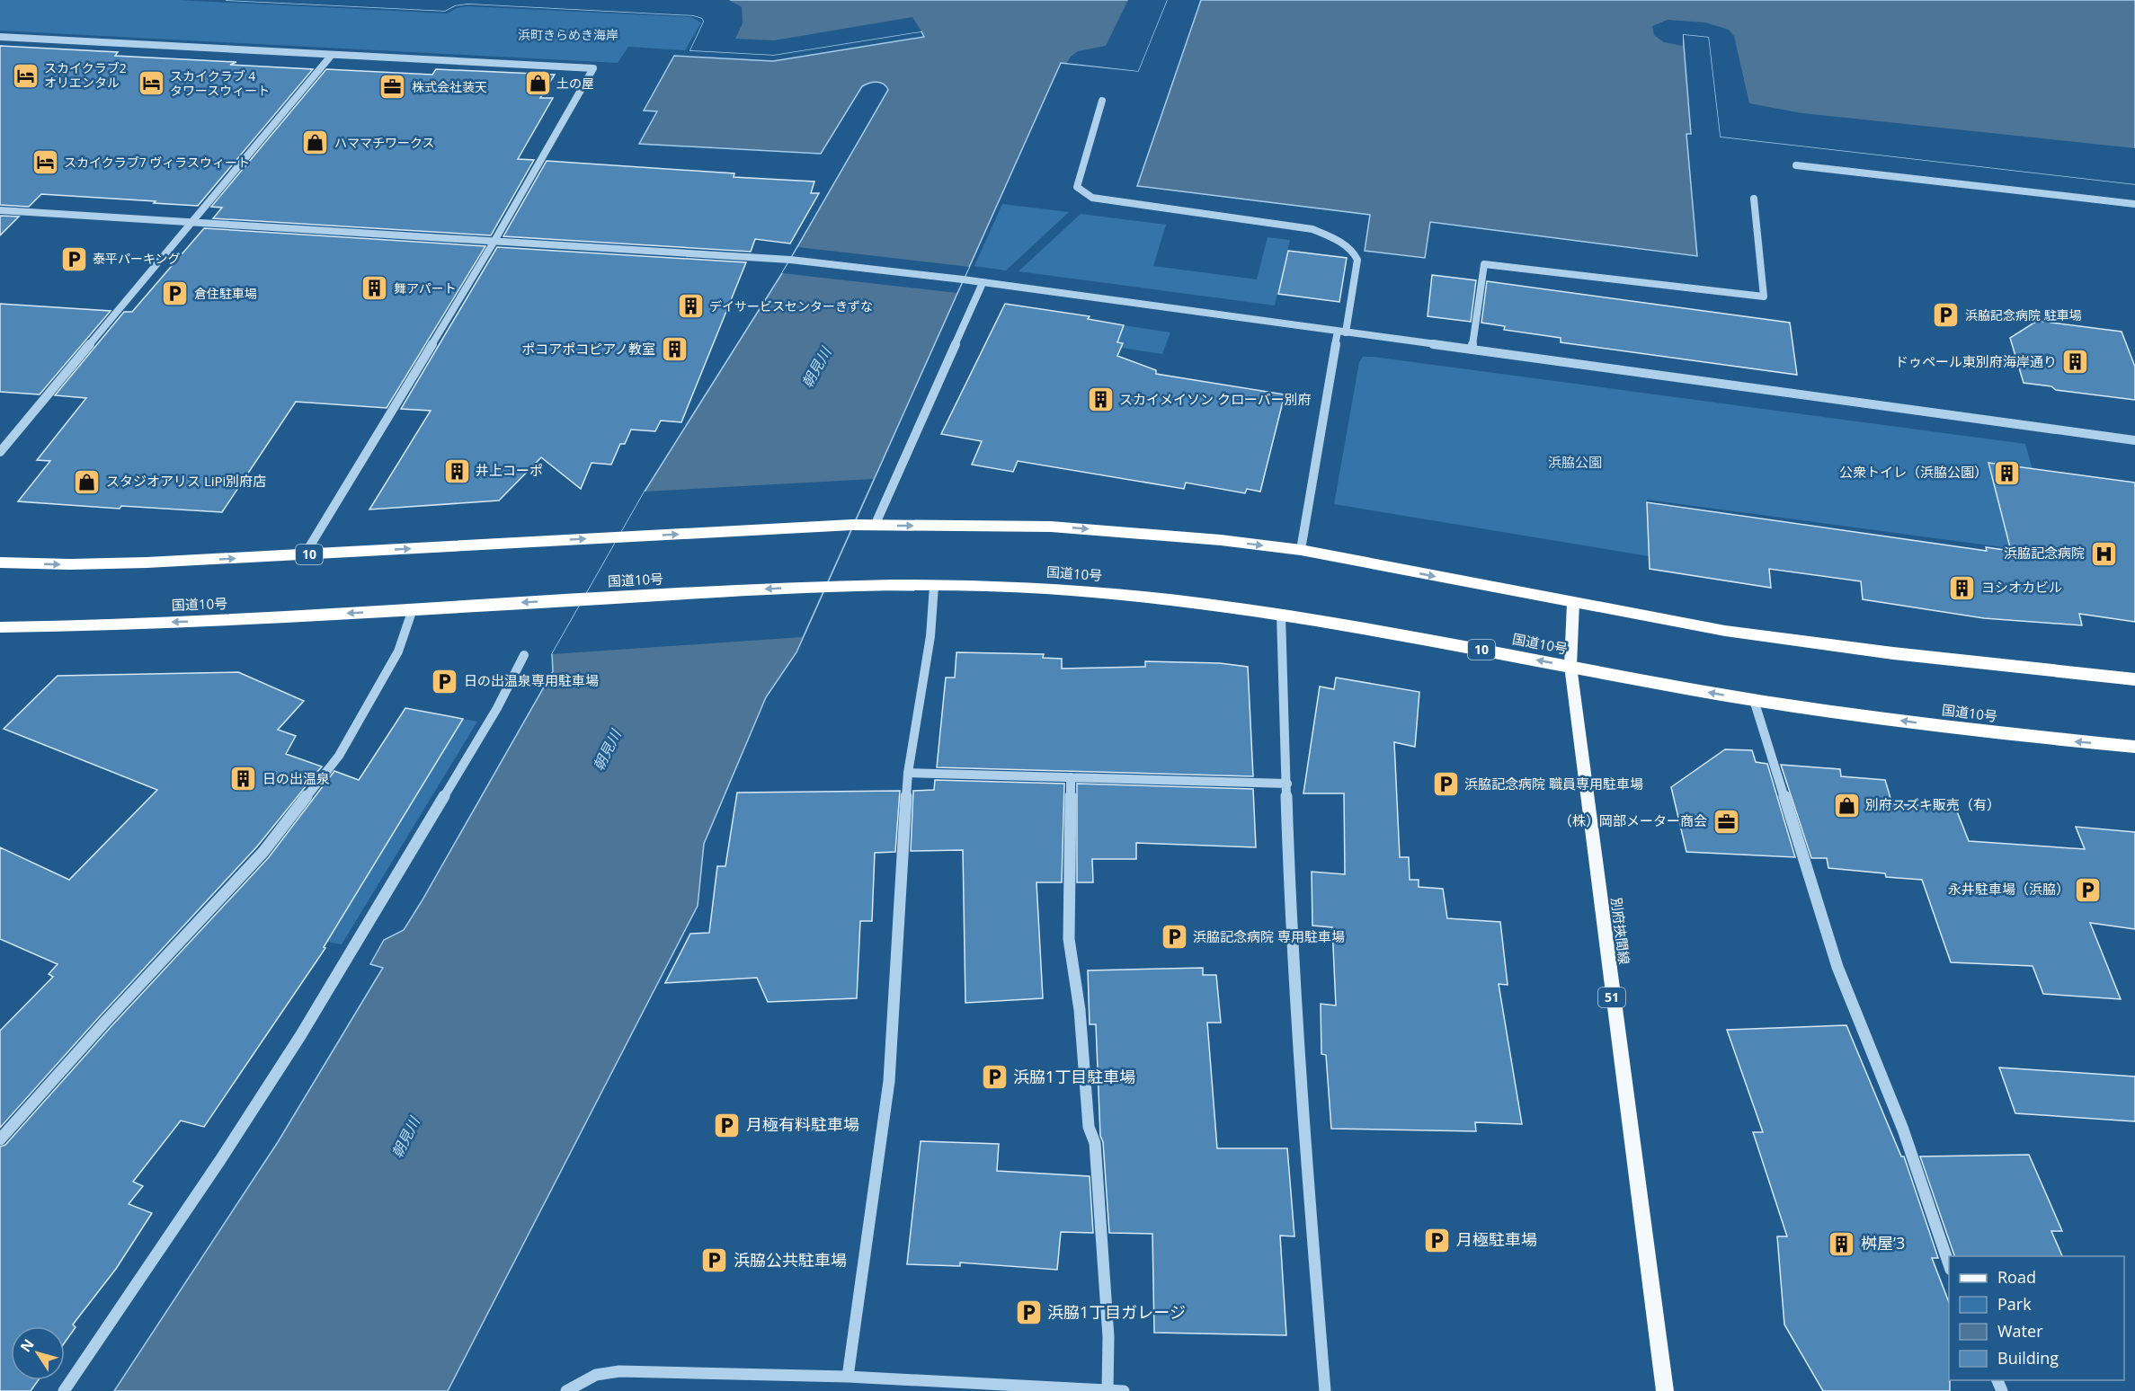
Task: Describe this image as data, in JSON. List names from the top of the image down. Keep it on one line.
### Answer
{"streets":{"highway":["10","国道10号"],"main road":["別府挾間線","51"]},"crossings":[["10","別府挾間線"],["国道10号","別府挾間線"]],"water":["朝見川"],"parks":["浜町きらめき海岸","浜脇公園"],"places":{"hotel":["スカイクラブ2 オリエンタル","スカイクラブ 4 タワースウィート","スカイクラブ7 ヴィラスウィート"],"shop":["土の屋","ハママチワークス","スタジオアリス LiPi別府店","別府スズキ販売（有）"],"office":["株式会社装天","（株）岡部メーター商会"],"parking":["泰平パーキング","倉住駐車場","浜脇記念病院 駐車場","日の出温泉専用駐車場","浜脇記念病院 職員専用駐車場","永井駐車場（浜脇）","浜脇記念病院 専用駐車場","浜脇1丁目駐車場","月極有料駐車場","月極駐車場","浜脇公共駐車場","浜脇1丁目ガレージ"],"building":["舞アパート","デイサービスセンターきずな","ポコアポコピアノ教室","ドゥペール東別府海岸通り","スカイメイソン クローバー別府","井上コーポ","公衆トイレ（浜脇公園）","ヨシオカビル","日の出温泉","桝屋’3"],"hospital":["浜脇記念病院"]},"legend":["Road","Park","Water","Building"],"north":"top left"}
